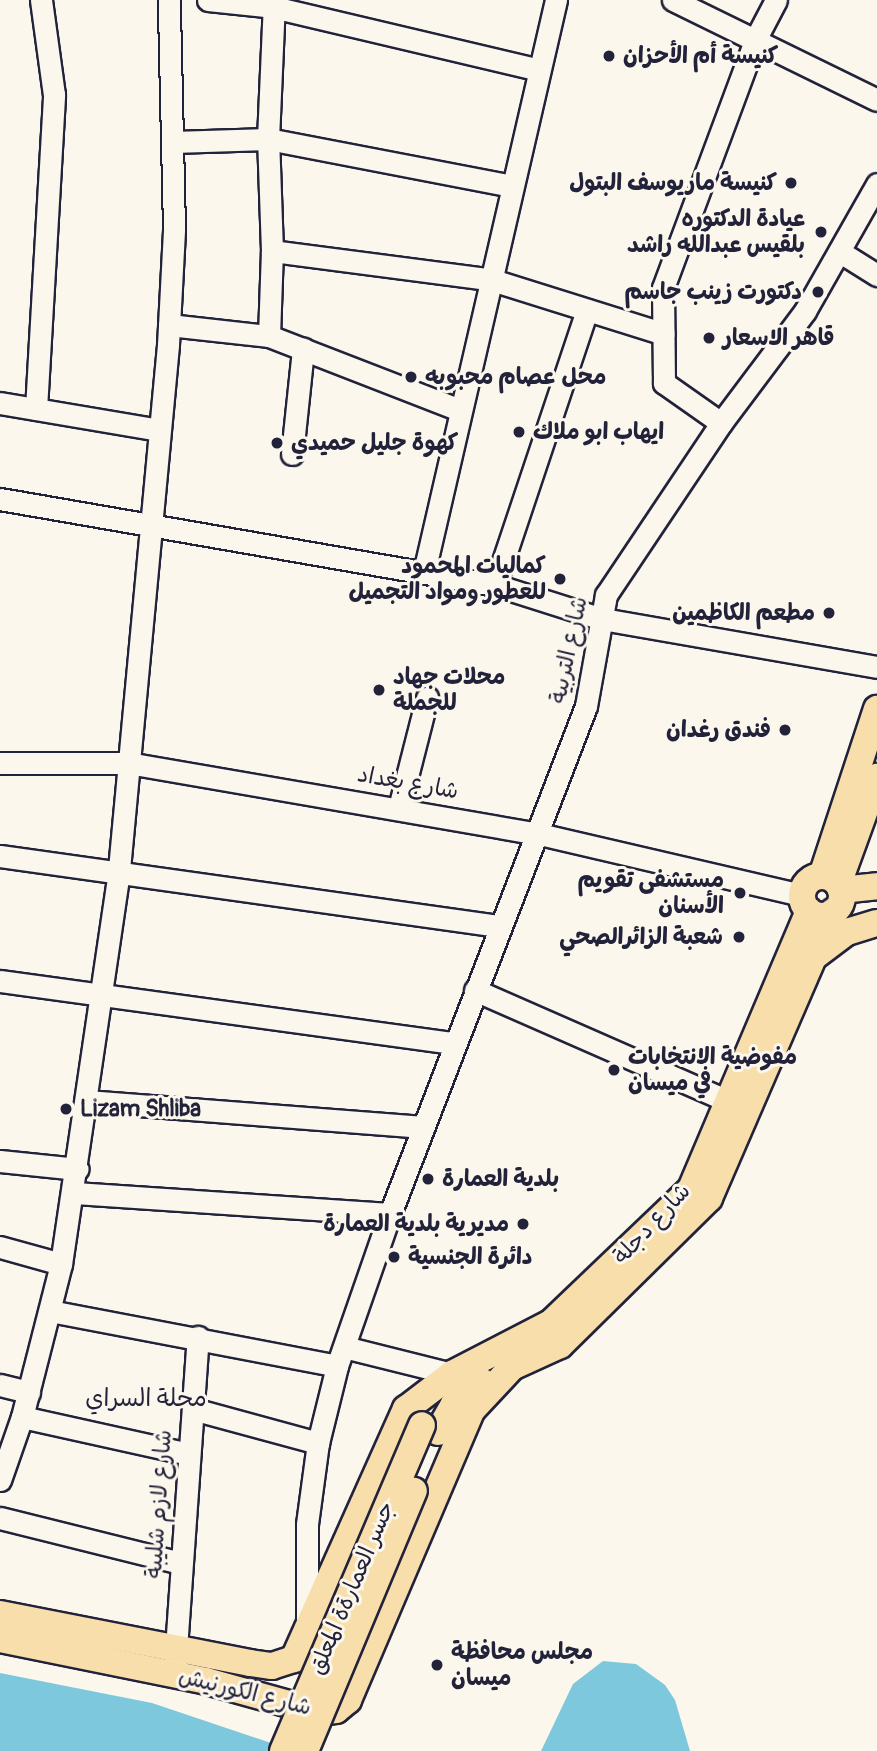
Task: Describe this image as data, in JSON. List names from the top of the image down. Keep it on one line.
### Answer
{"streets":{"main road":["شارع دجلة","جسر العمارةة المعلق","شارع الكورنيش"],"street":["شارع التربية","شارع بغداد","شارع لازم شليبة"]},"crossings":[["شارع التربية","شارع بغداد"],["شارع التربية","شارع دجلة"],["شارع بغداد","شارع دجلة"],["شارع دجلة","شارع لازم شليبة"],["شارع دجلة","جسر العمارةة المعلق"],["شارع دجلة","شارع الكورنيش"],["شارع لازم شليبة","شارع الكورنيش"],["جسر العمارةة المعلق","شارع الكورنيش"]],"districts":["محلة السراي"],"places":["كنيسة أم الأحزان","كنيسة ماريوسف البتول","عيادة الدكتوره بلقيس عبدالله راشد","دكتورت زينب جاسم","قاهر الاسعار","محل عصام محبوبه","ايهاب ابو ملاك","كهوة جليل حميدي","كماليات المحمود للعطور ومواد التجميل","مطعم الكاظمين","محلات جهاد للجملة","فندق رغدان","مستشفى تقويم الأسنان","شعبة الزائرالصحي","مفوضية الانتخابات في ميسان","Lizam Shliba","بلدية العمارة","مديرية بلدية العمارة","دائرة الجنسية","مجلس محافظة ميسان"]}
